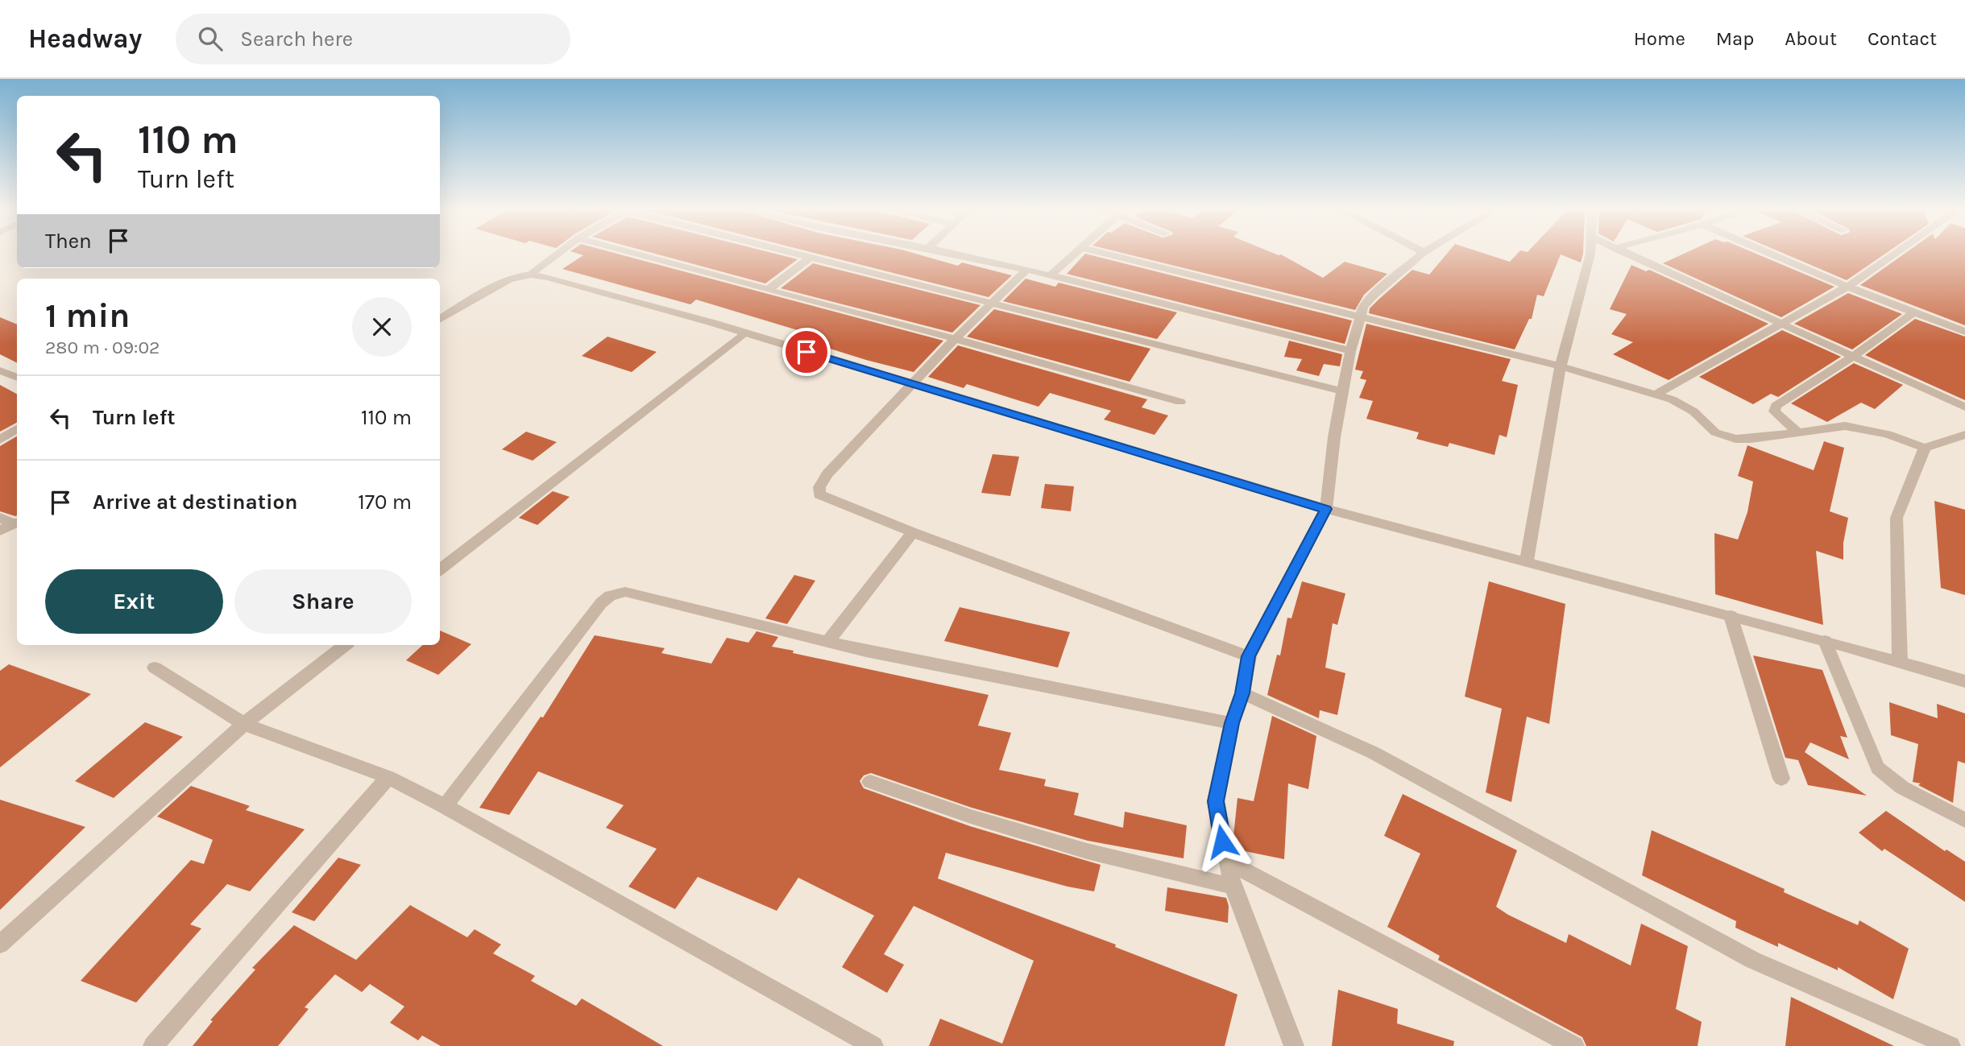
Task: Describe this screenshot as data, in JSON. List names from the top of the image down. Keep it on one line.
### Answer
{"page":{"header":"Headway","search":"Search here","nav":["Home","Map","About","Contact"],"turn":["110 m","Turn left"],"then":"Then","heading":["1 min","280 m · 09:02"],"list":[{"name":"Turn left","value":"110 m"},{"name":"Arrive at destination","value":"170 m"}],"buttons":["Exit","Share"]}}
